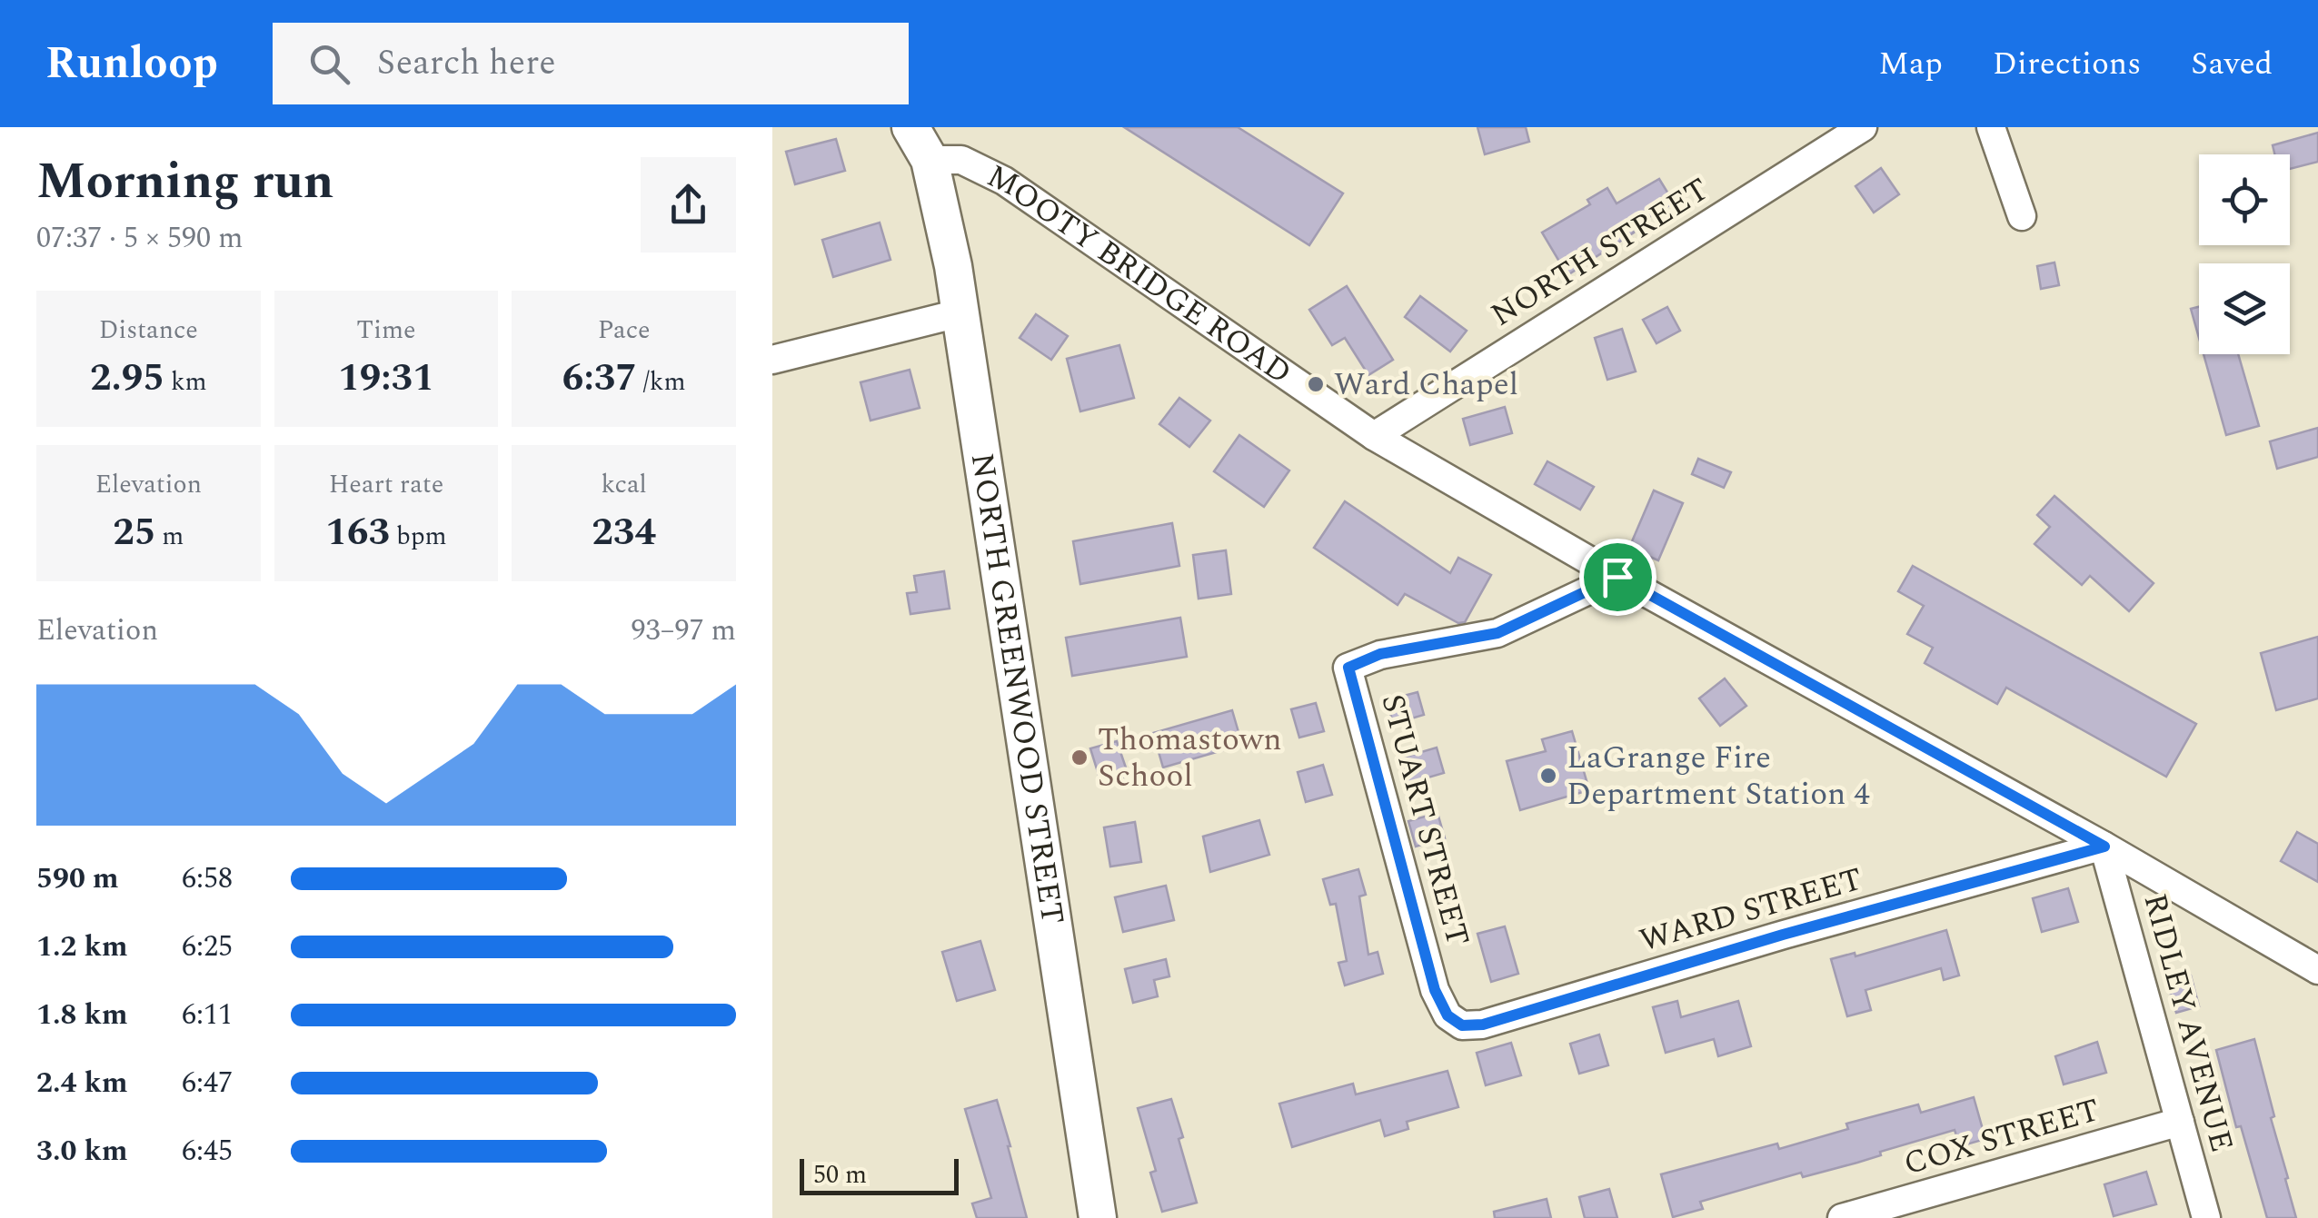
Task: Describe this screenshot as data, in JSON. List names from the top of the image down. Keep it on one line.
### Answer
{"streets":{"main road":["NORTH GREENWOOD STREET"],"street":["NORTH STREET","MOOTY BRIDGE ROAD","STUART STREET","WARD STREET","RIDLEY AVENUE","COX STREET"]},"crossings":[["NORTH STREET","MOOTY BRIDGE ROAD"],["MOOTY BRIDGE ROAD","NORTH GREENWOOD STREET"],["MOOTY BRIDGE ROAD","STUART STREET"],["MOOTY BRIDGE ROAD","WARD STREET"],["MOOTY BRIDGE ROAD","RIDLEY AVENUE"],["STUART STREET","WARD STREET"],["WARD STREET","RIDLEY AVENUE"],["RIDLEY AVENUE","COX STREET"]],"places":["Ward Chapel","Thomastown School","LaGrange Fire Department Station 4"],"scale_bar":"50 m","page":{"header":"Runloop","search":"Search here","nav":["Map","Directions","Saved"],"heading":["Morning run","07:37 · 5 × 590 m"],"stats":[["Distance","2.95 km"],["Time","19:31"],["Pace","6:37 /km"],["Elevation","25 m"],["Heart rate","163 bpm"],["kcal","234"]],"chart":["Elevation","93–97 m"],"list":[{"name":"590 m","note":"6:58"},{"name":"1.2 km","note":"6:25"},{"name":"1.8 km","note":"6:11"},{"name":"2.4 km","note":"6:47"},{"name":"3.0 km","note":"6:45"}],"scale":"50 m"}}
